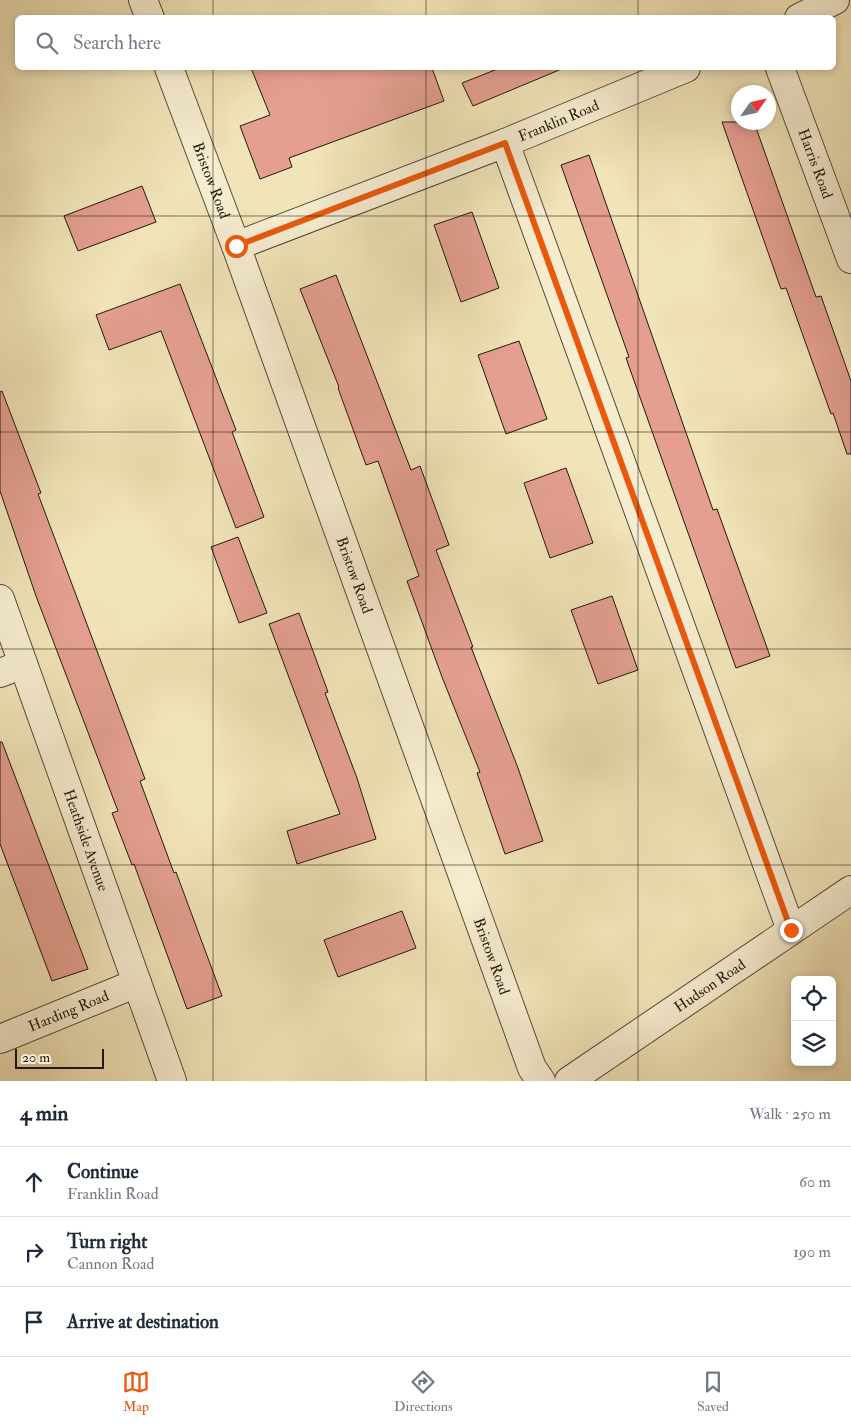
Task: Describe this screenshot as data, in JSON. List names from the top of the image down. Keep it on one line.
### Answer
{"streets":{"street":["Franklin Road","Harris Road","Bristow Road","Heathside Avenue","Hudson Road","Harding Road"]},"crossings":[["Franklin Road","Bristow Road"],["Heathside Avenue","Harding Road"]],"scale_bar":"20 m","north":"top right","page":{"search":"Search here","scale":"20 m","heading":["4 min","Walk · 250 m"],"list":[["Continue","Franklin Road","60 m"],["Turn right","Cannon Road","190 m"],"Arrive at destination"],"nav":["Map","Directions","Saved"]}}
